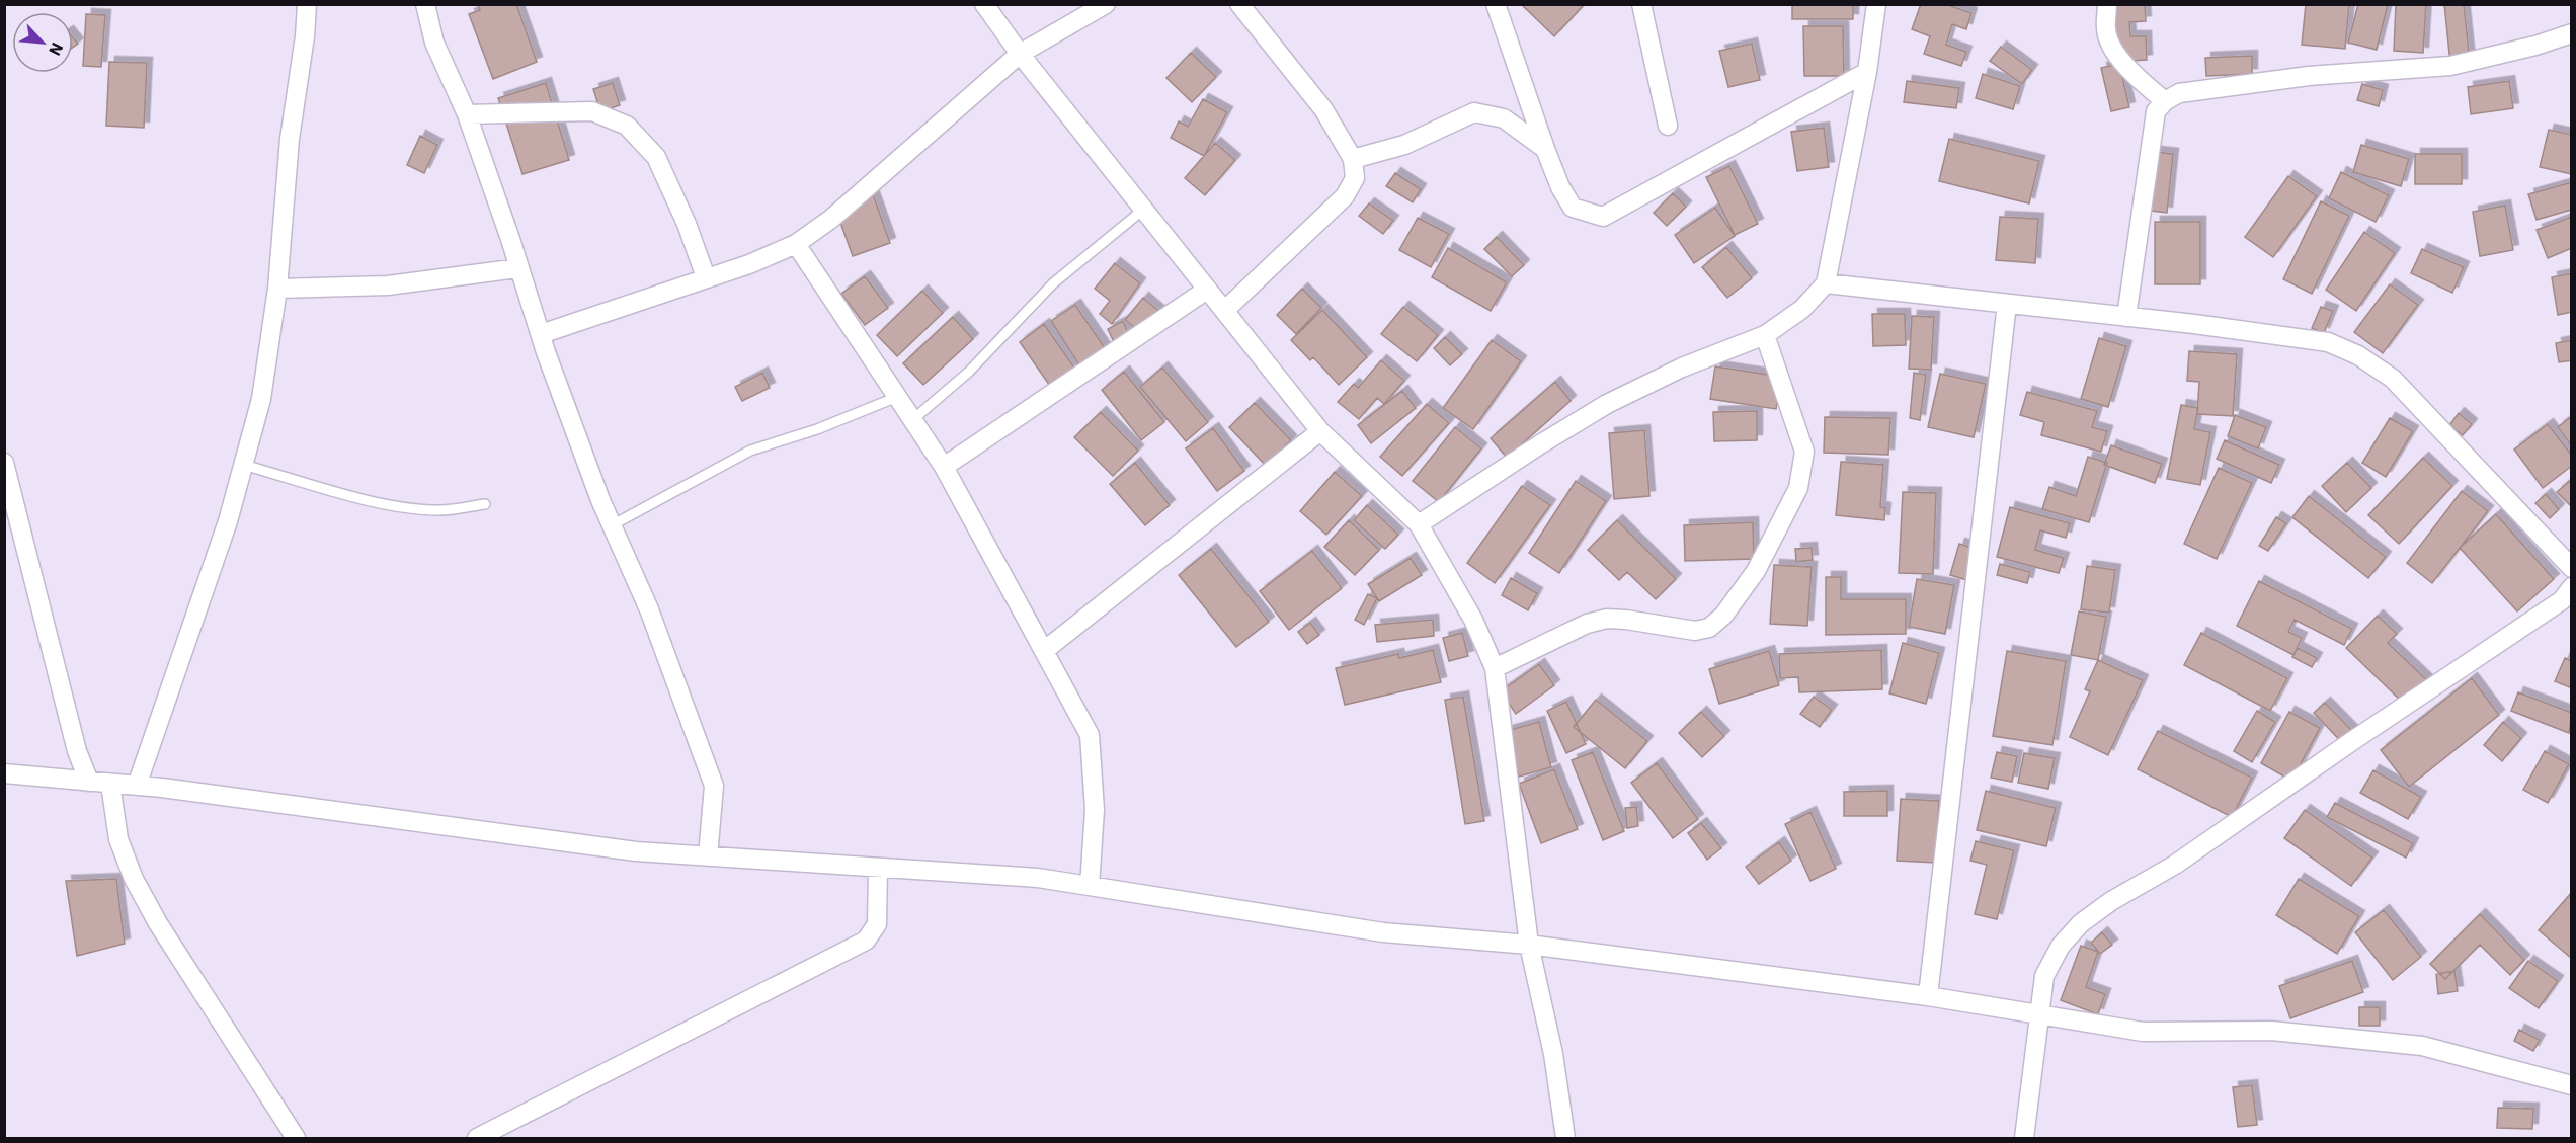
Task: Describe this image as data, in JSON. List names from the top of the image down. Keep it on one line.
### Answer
{"north":"bottom right"}
